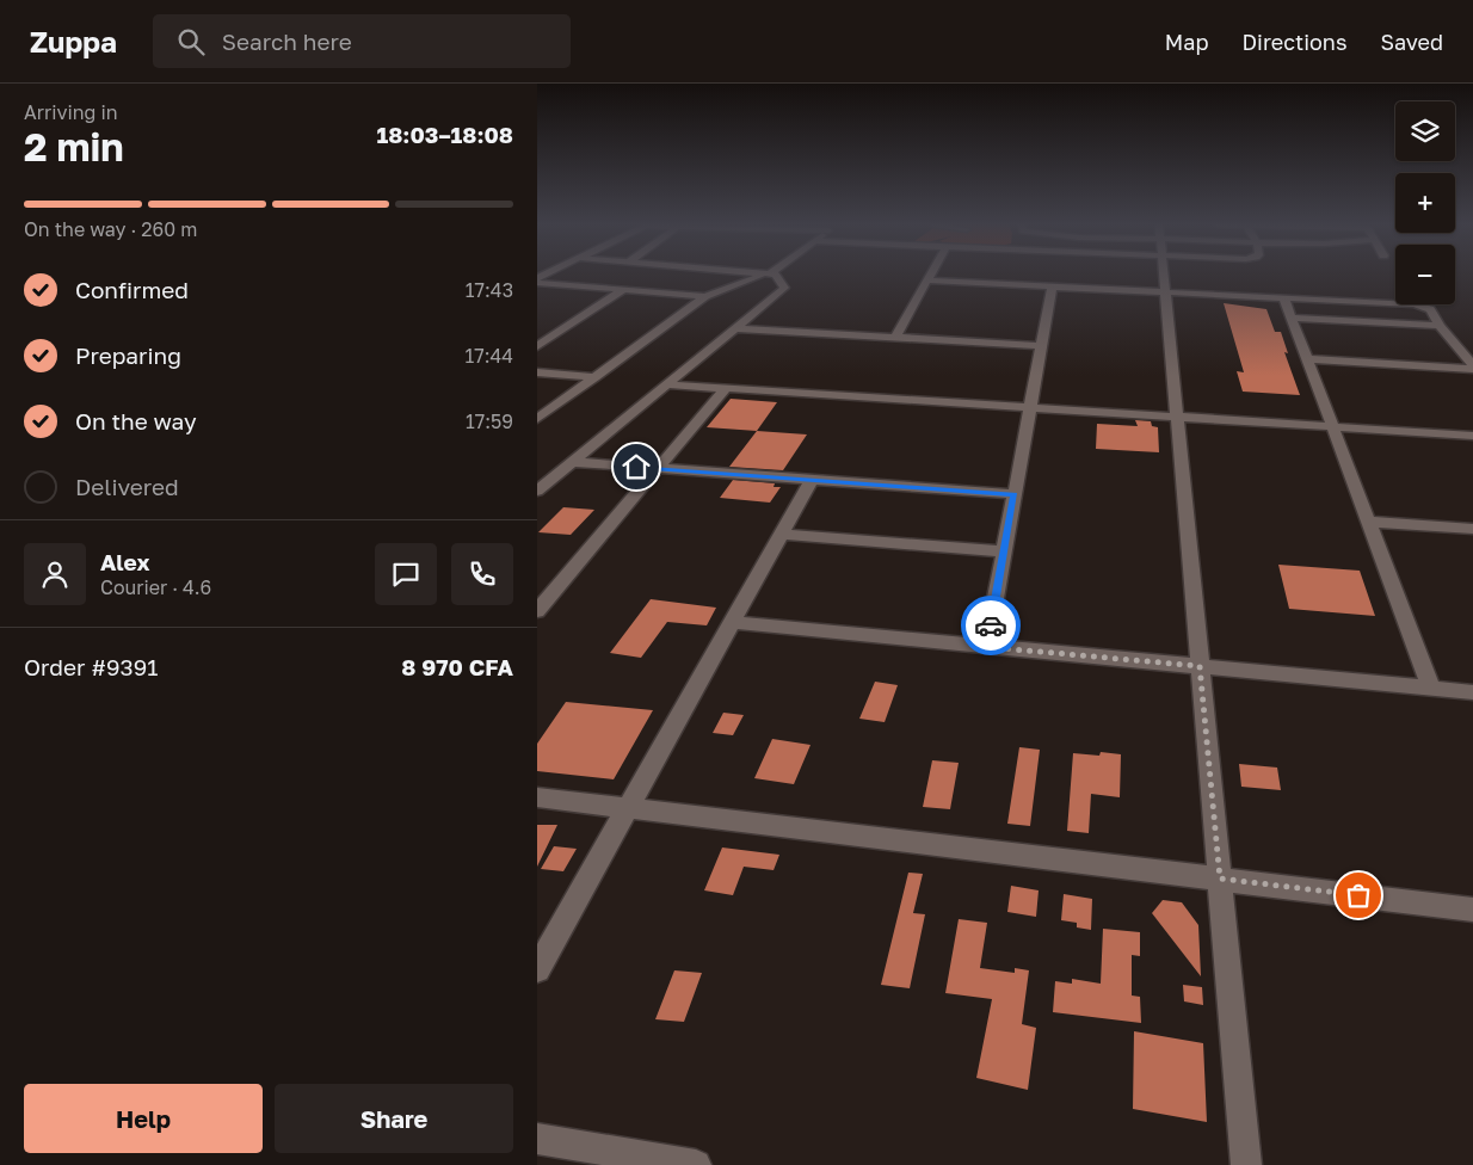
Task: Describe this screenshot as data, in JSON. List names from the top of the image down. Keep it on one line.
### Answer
{"page":{"header":"Zuppa","search":"Search here","nav":["Map","Directions","Saved"],"heading":["2 min","Arriving in","18:03–18:08"],"panel":["Alex","Courier · 4.6","Order #9391","8 970 CFA"],"map_buttons":["+","−"],"bar":"On the way · 260 m","list":[["Confirmed","17:43"],["Preparing","17:44"],["On the way","17:59"],"Delivered"],"buttons":["Help","Share"]}}
